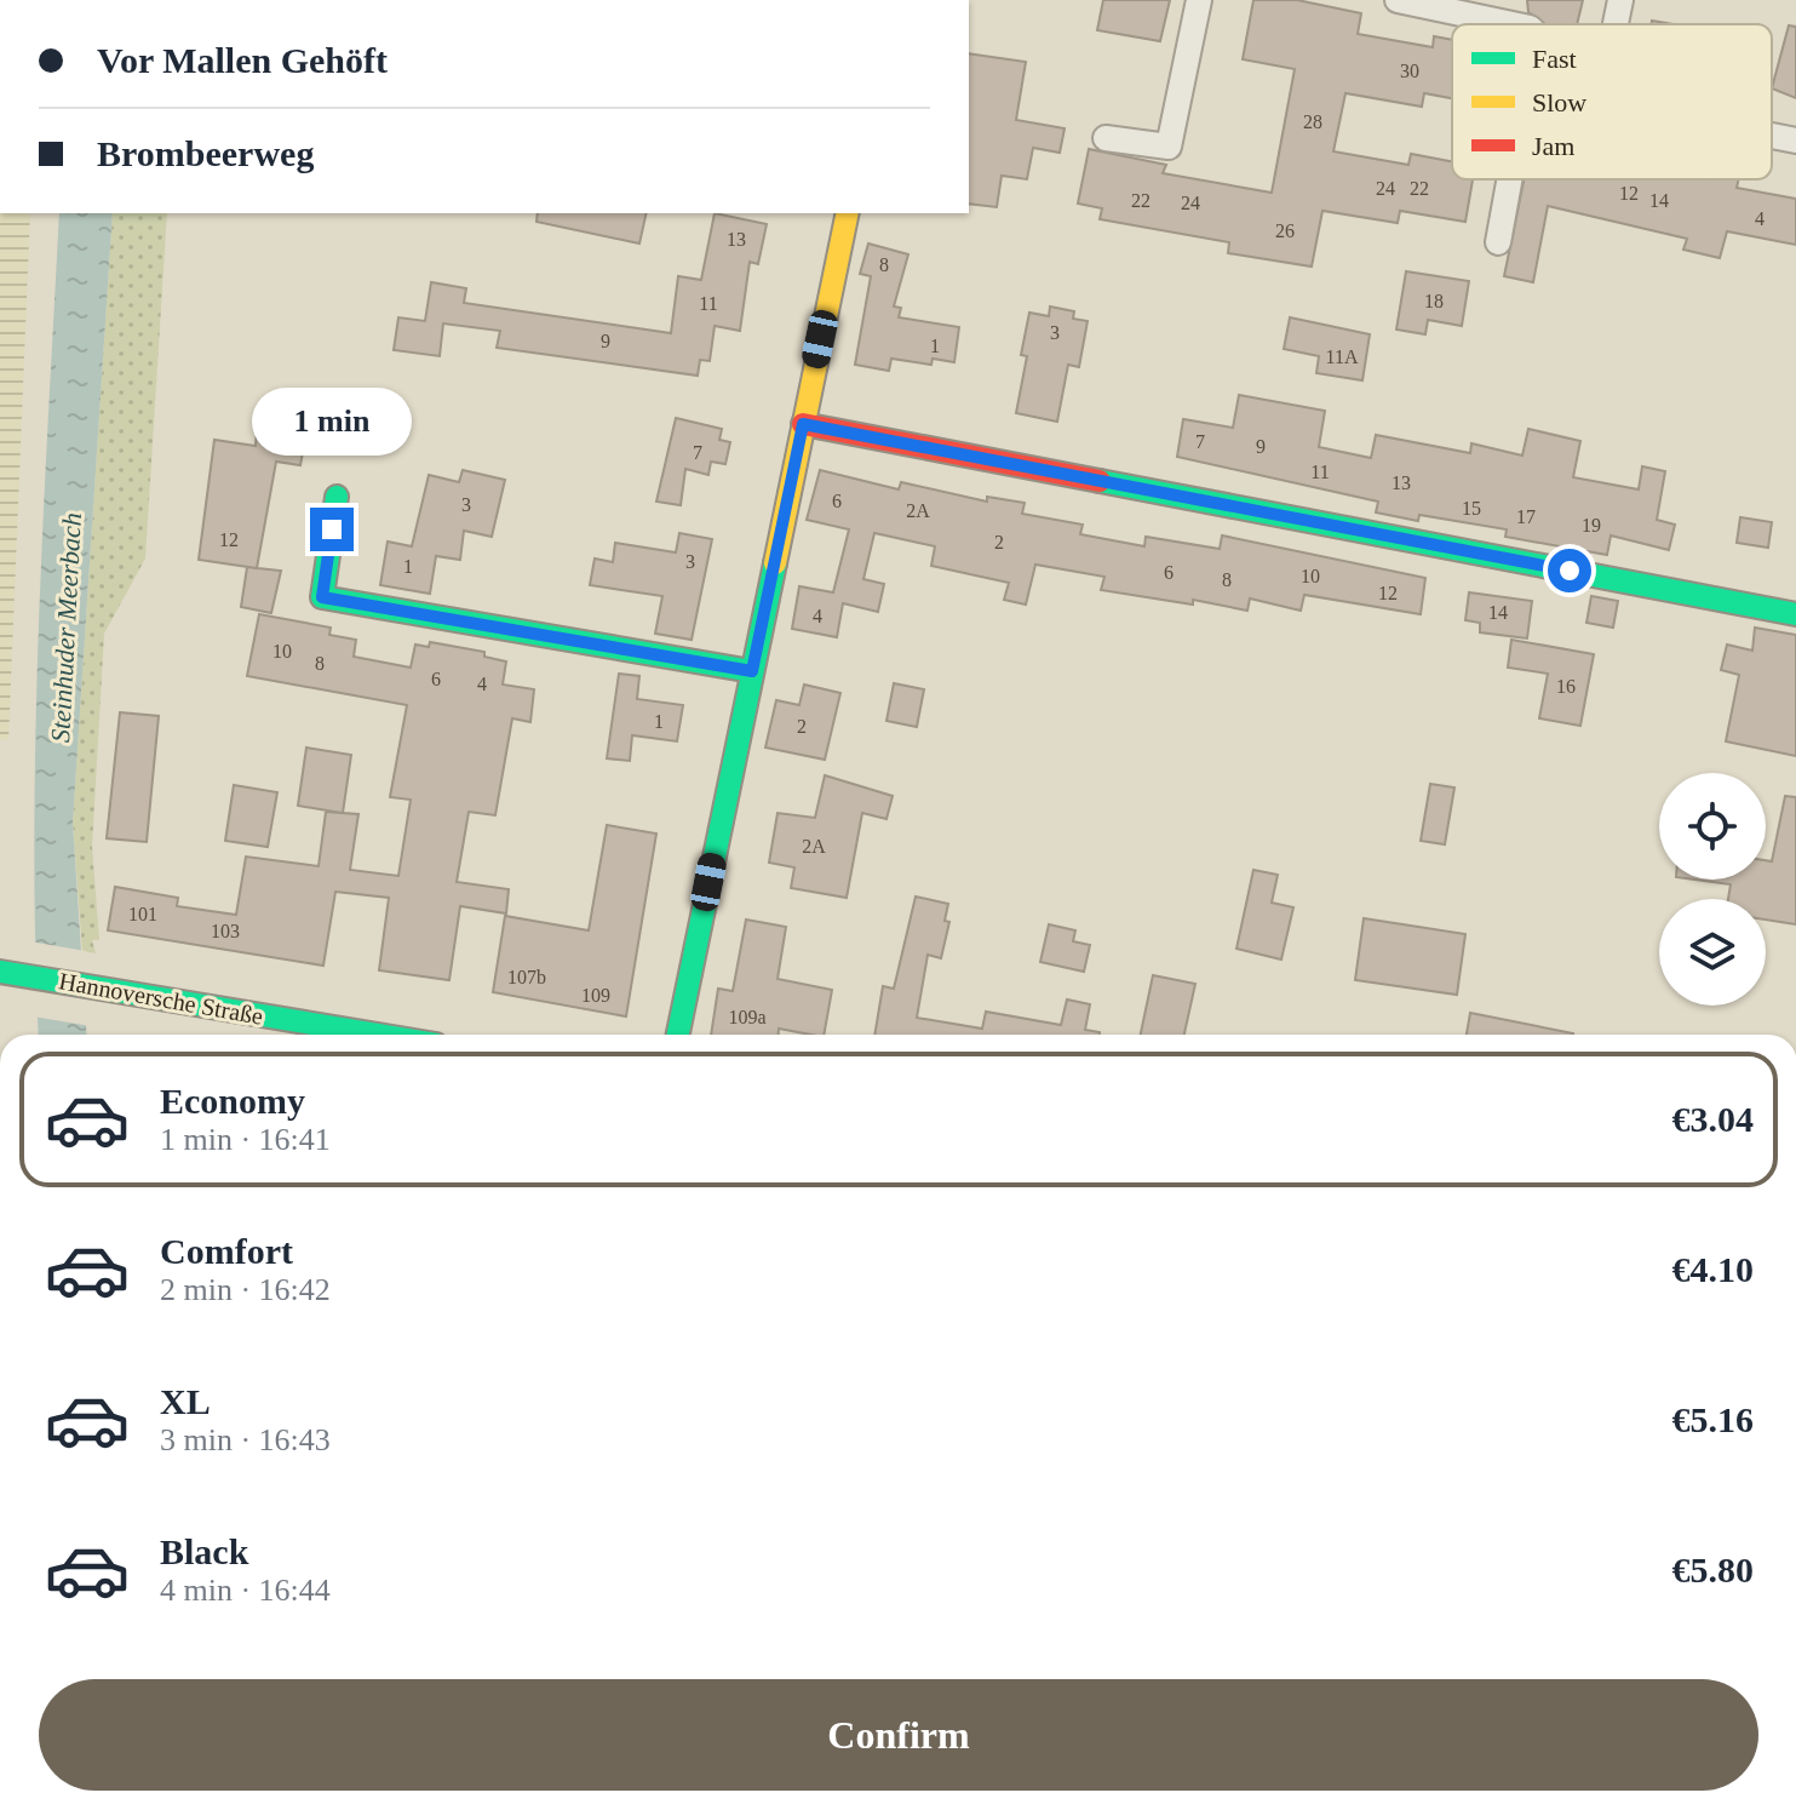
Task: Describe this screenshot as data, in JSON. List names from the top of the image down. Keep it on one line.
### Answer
{"streets":{"street":["Hannoversche Straße"]},"water":["Steinhuder Meerbach"],"house_numbers":["30","28","24","22","12","22","14","24","4","26","13","8","18","11","3","9","1","11A","7","9","7","11","13","6","3","15","2A","17","19","12","2","3","1","6","10","8","12","14","4","10","8","6","4","16","1","2","2A","101","103","107b","109","109a"],"legend":["Fast","Slow","Jam"],"page":{"banner":["Vor Mallen Gehöft","Brombeerweg"],"bubble":"1 min","list":[{"name":"Economy","note":"1 min · 16:41","value":"€3.04"},{"name":"Comfort","note":"2 min · 16:42","value":"€4.10"},{"name":"XL","note":"3 min · 16:43","value":"€5.16"},{"name":"Black","note":"4 min · 16:44","value":"€5.80"}],"buttons":"Confirm"}}
